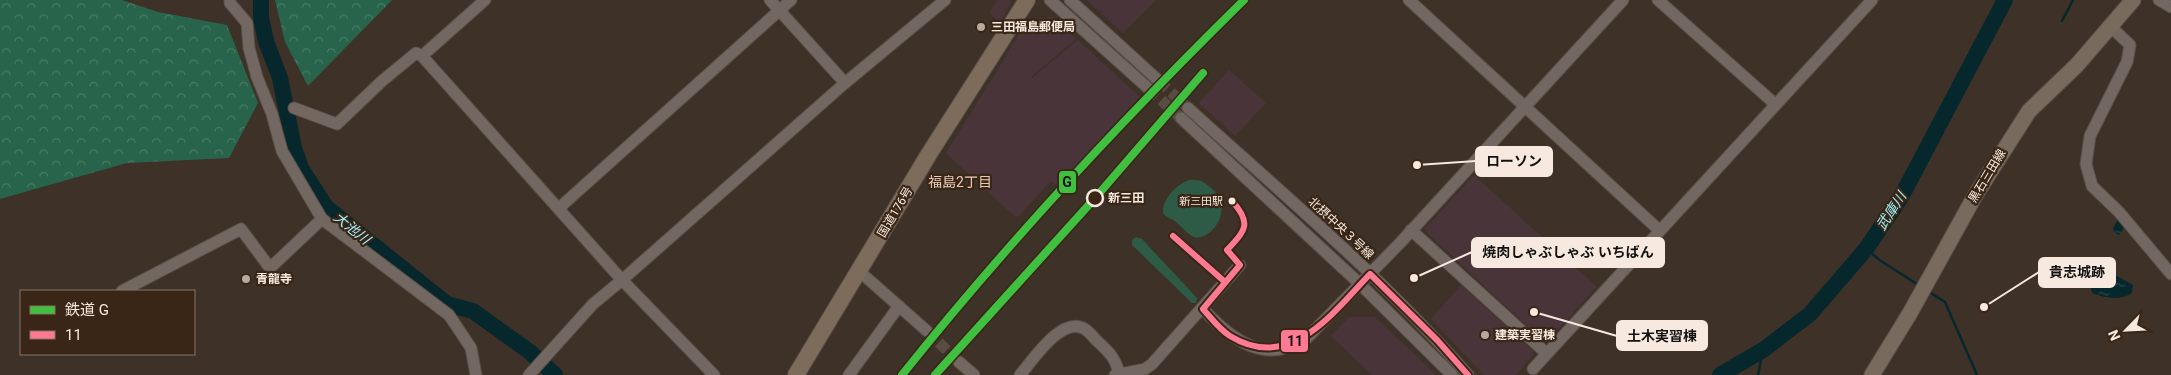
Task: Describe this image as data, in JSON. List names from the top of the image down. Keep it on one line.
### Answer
{"streets":{"highway":["国道176号"],"main road":["黒石三田線"],"street":["北摂中央３号線"]},"districts":["福島2丁目"],"water":["武庫川","大池川"],"places":["三田福島郵便局","ローソン","新三田","新三田駅","焼肉しゃぶしゃぶ いちばん","青龍寺","貴志城跡","土木実習棟","建築実習棟"],"lines":["rail line G","transit line 11"],"legend":["鉄道 G","11"],"north":"bottom left"}
